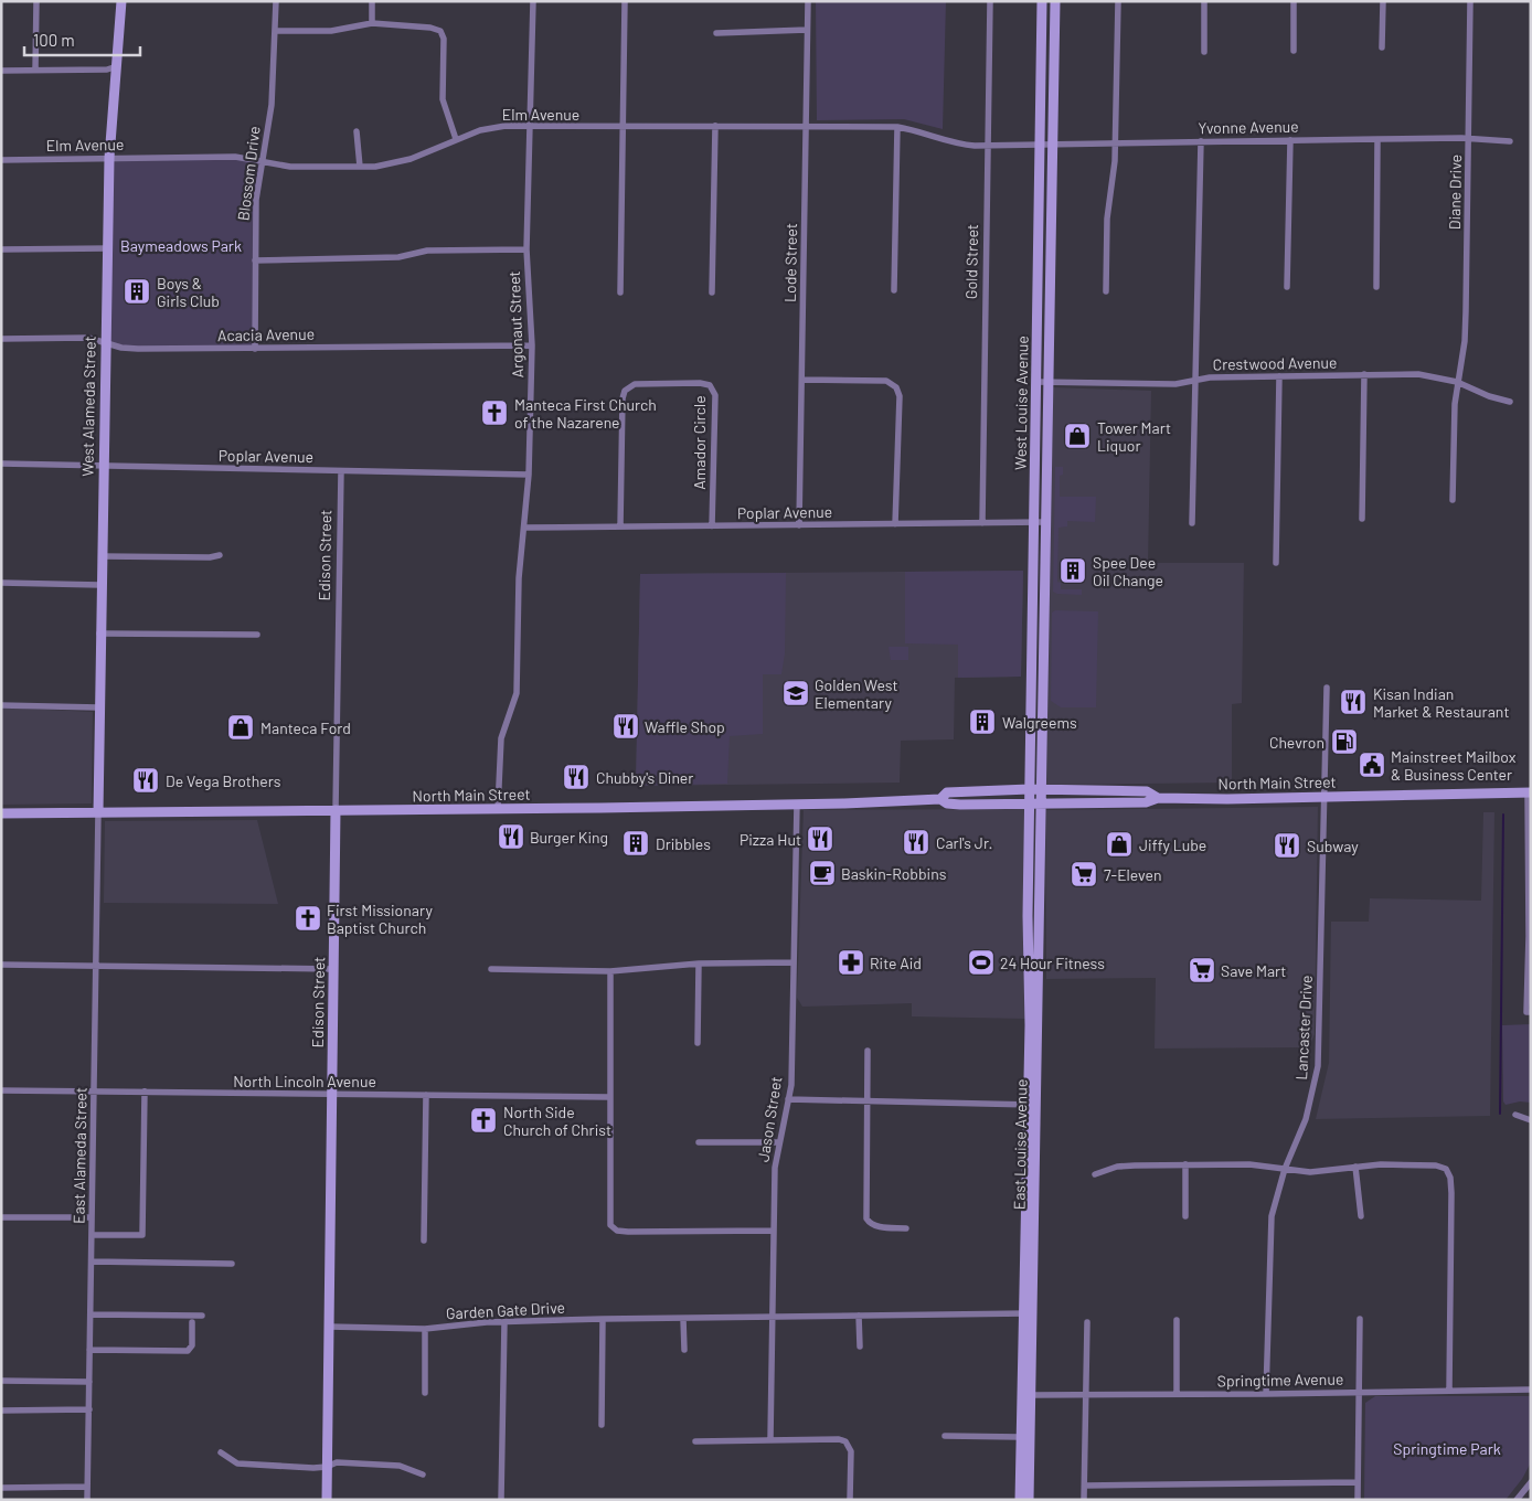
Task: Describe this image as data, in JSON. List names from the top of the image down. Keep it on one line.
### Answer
{"streets":{"main road":["West Louise Avenue","West Alameda Street","Edison Street","North Main Street","East Louise Avenue"],"street":["Elm Avenue","Yvonne Avenue","Blossom Drive","Diane Drive","Gold Street","Lode Street","Argonaut Street","Acacia Avenue","Crestwood Avenue","Amador Circle","Poplar Avenue","Lancaster Drive","North Lincoln Avenue","Jason Street","East Alameda Street","Garden Gate Drive","Springtime Avenue"]},"crossings":[["Elm Avenue","Yvonne Avenue"],["Elm Avenue","Blossom Drive"],["Elm Avenue","Gold Street"],["Elm Avenue","Lode Street"],["Elm Avenue","Argonaut Street"],["Elm Avenue","West Alameda Street"],["Yvonne Avenue","Diane Drive"],["Yvonne Avenue","Gold Street"],["Yvonne Avenue","West Louise Avenue"],["Blossom Drive","Acacia Avenue"],["Diane Drive","Crestwood Avenue"],["Gold Street","Poplar Avenue"],["Lode Street","Poplar Avenue"],["Argonaut Street","Acacia Avenue"],["Argonaut Street","Poplar Avenue"],["Argonaut Street","North Main Street"],["Acacia Avenue","West Alameda Street"],["Crestwood Avenue","West Louise Avenue"],["West Louise Avenue","Poplar Avenue"],["West Louise Avenue","North Main Street"],["West Louise Avenue","East Louise Avenue"],["West Alameda Street","Poplar Avenue"],["West Alameda Street","North Main Street"],["West Alameda Street","East Alameda Street"],["Amador Circle","Poplar Avenue"],["Poplar Avenue","Edison Street"],["Edison Street","North Main Street"],["Edison Street","North Lincoln Avenue"],["Edison Street","Garden Gate Drive"],["North Main Street","Lancaster Drive"],["North Main Street","Jason Street"],["North Main Street","East Louise Avenue"],["North Main Street","East Alameda Street"],["Lancaster Drive","Springtime Avenue"],["North Lincoln Avenue","East Alameda Street"],["Jason Street","Garden Gate Drive"],["East Louise Avenue","Garden Gate Drive"],["East Louise Avenue","Springtime Avenue"]],"parks":["Baymeadows Park","Springtime Park"],"places":{"building":["Boys & Girls Club","Spee Dee Oil Change","Walgreems","Dribbles"],"church":["Manteca First Church of the Nazarene","First Missionary Baptist Church","North Side Church of Christ"],"shop":["Tower Mart Liquor","Manteca Ford","Jiffy Lube"],"school or university":["Golden West Elementary"],"restaurant":["Kisan Indian Market & Restaurant","Waffle Shop","Chubby's Diner","De Vega Brothers","Burger King","Pizza Hut","Carl's Jr.","Subway"],"fuel station":["Chevron"],"public building":["Mainstreet Mailbox & Business Center"],"cafe":["Baskin-Robbins"],"supermarket":["7-Eleven","Save Mart"],"pharmacy":["Rite Aid"],"sports":["24 Hour Fitness"]},"scale_bar":"100 m"}
